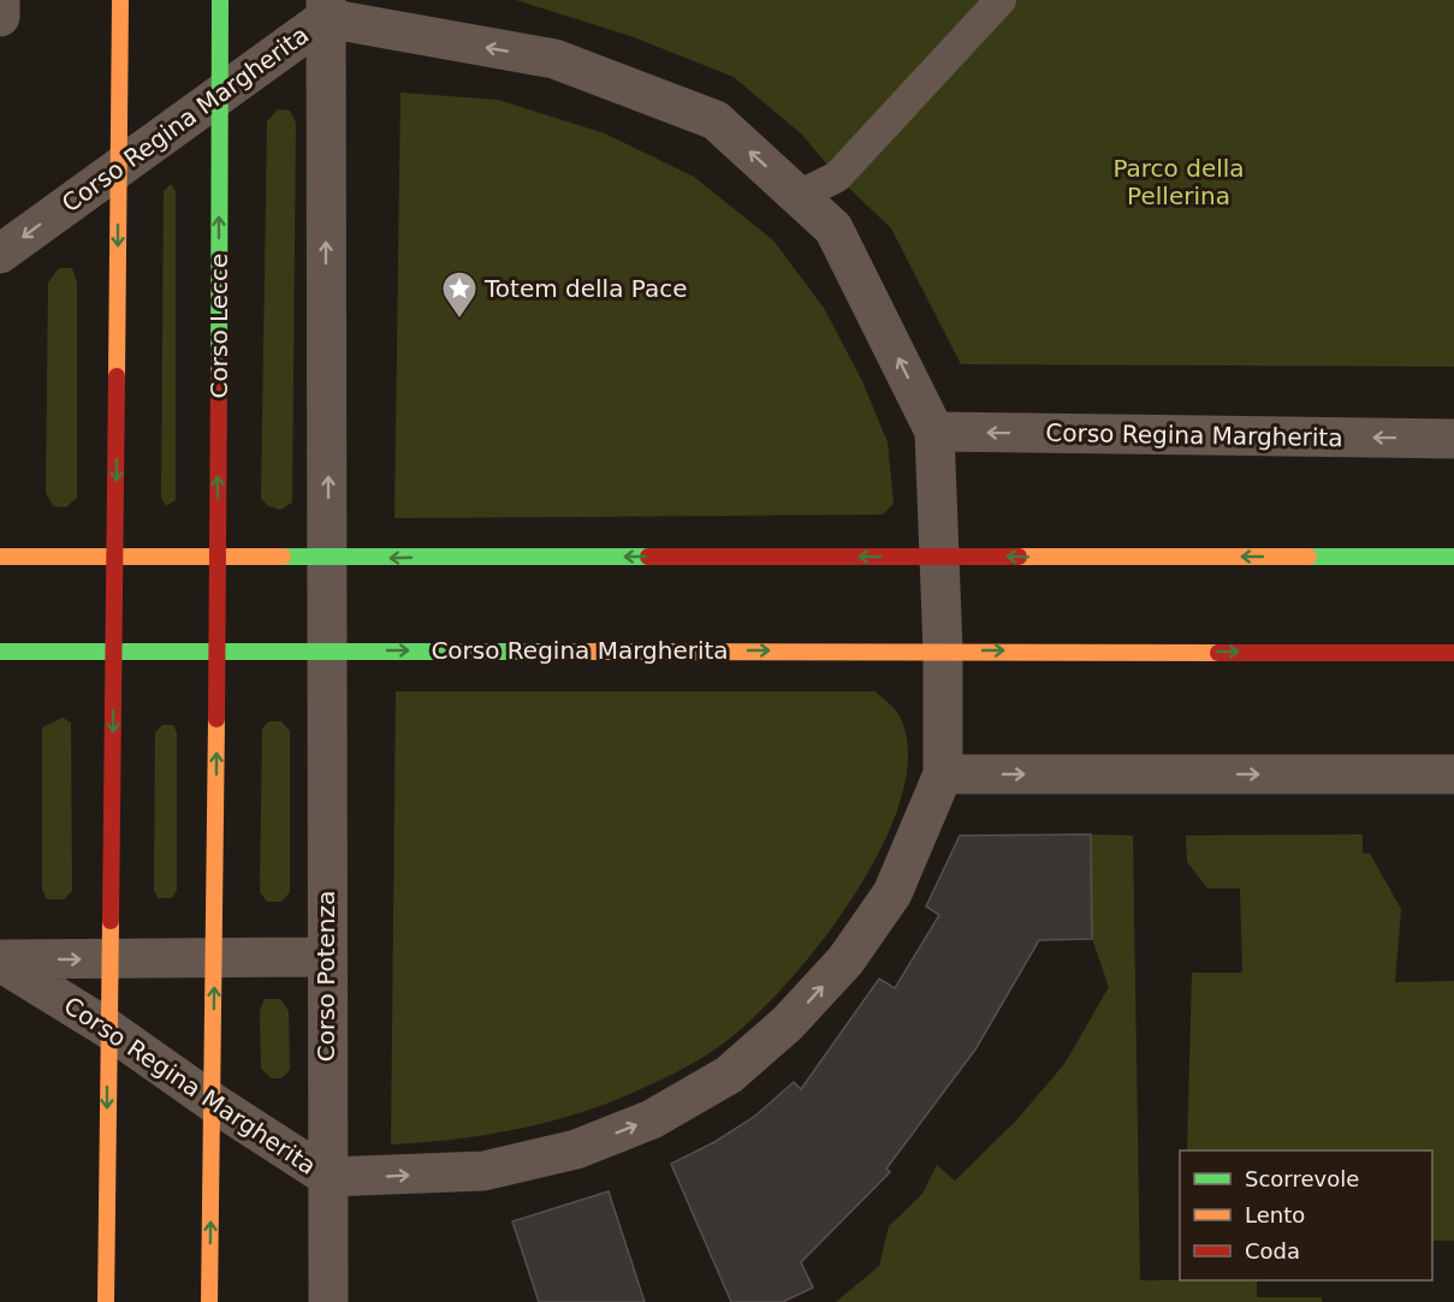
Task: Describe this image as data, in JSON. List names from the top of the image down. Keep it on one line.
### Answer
{"streets":{"main road":["Corso Regina Margherita","Corso Lecce"],"street":["Corso Potenza"]},"crossings":[["Corso Regina Margherita","Corso Lecce"],["Corso Regina Margherita","Corso Potenza"]],"parks":["Parco della Pellerina"],"places":{"place":["Totem della Pace"]},"legend":["Scorrevole","Lento","Coda"]}
